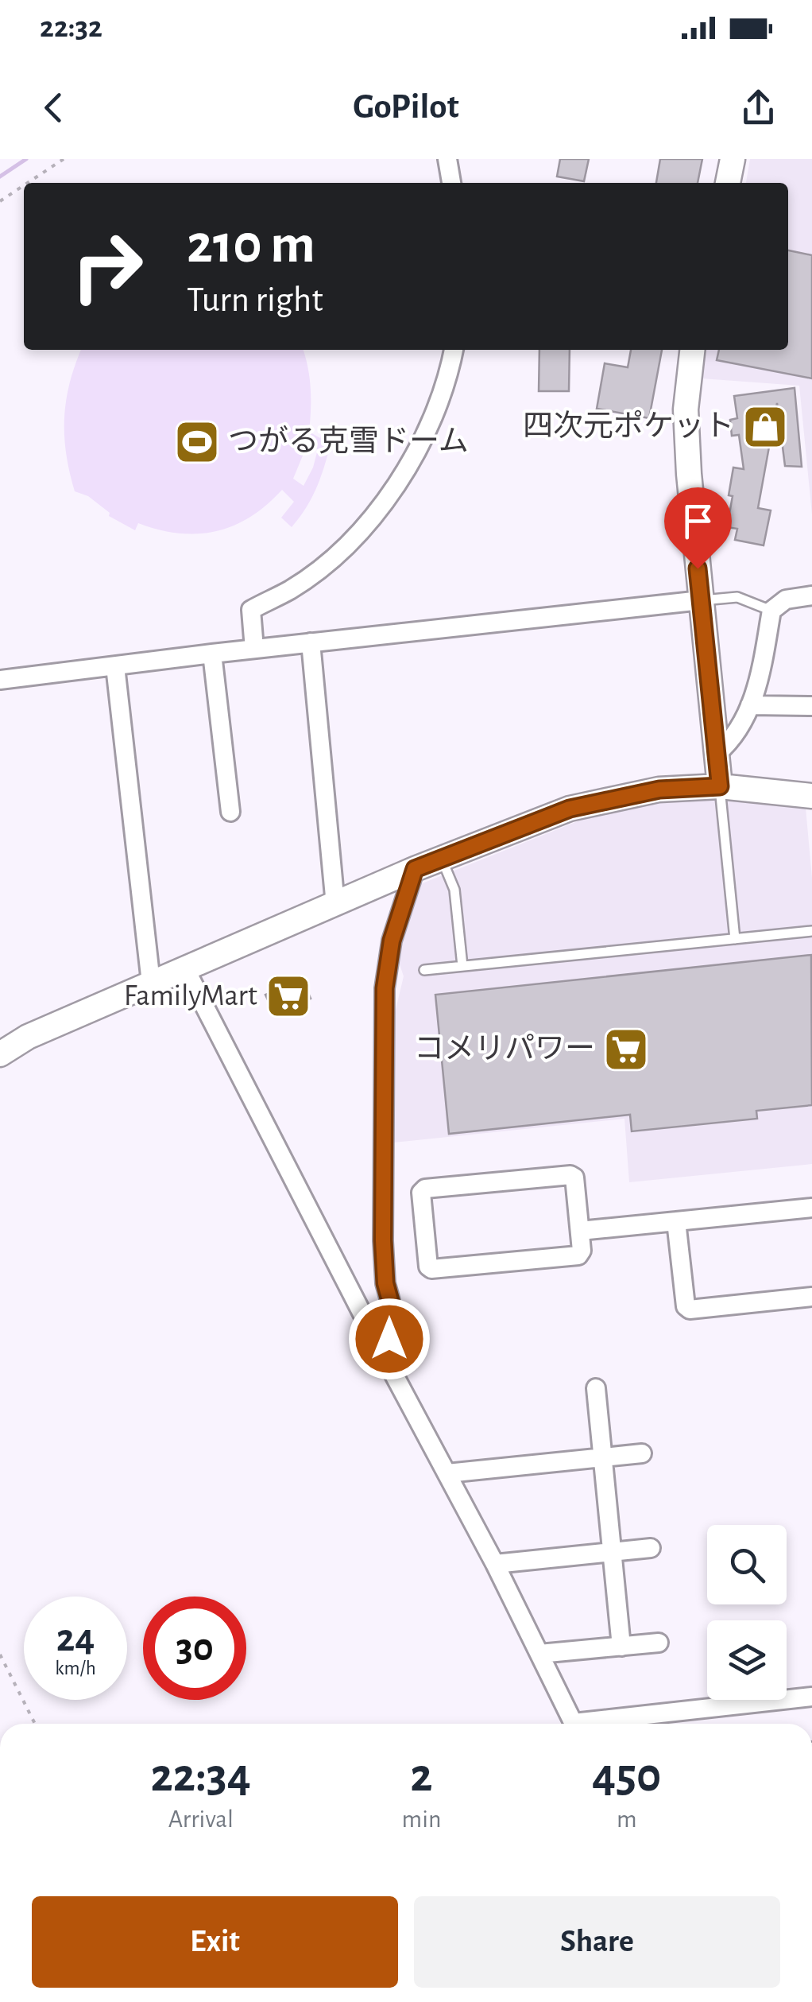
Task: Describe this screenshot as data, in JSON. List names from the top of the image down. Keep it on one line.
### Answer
{"places":{"shop":["四次元ポケット"],"sports":["つがる克雪ドーム"],"supermarket":["FamilyMart","コメリパワー"]},"page":{"status":"22:32","header":"GoPilot","turn":["210 m","Turn right"],"speed":"24 km/h","limit":"30","eta":["22:34","Arrival","2","min","450","m"],"buttons":["Exit","Share"]}}
